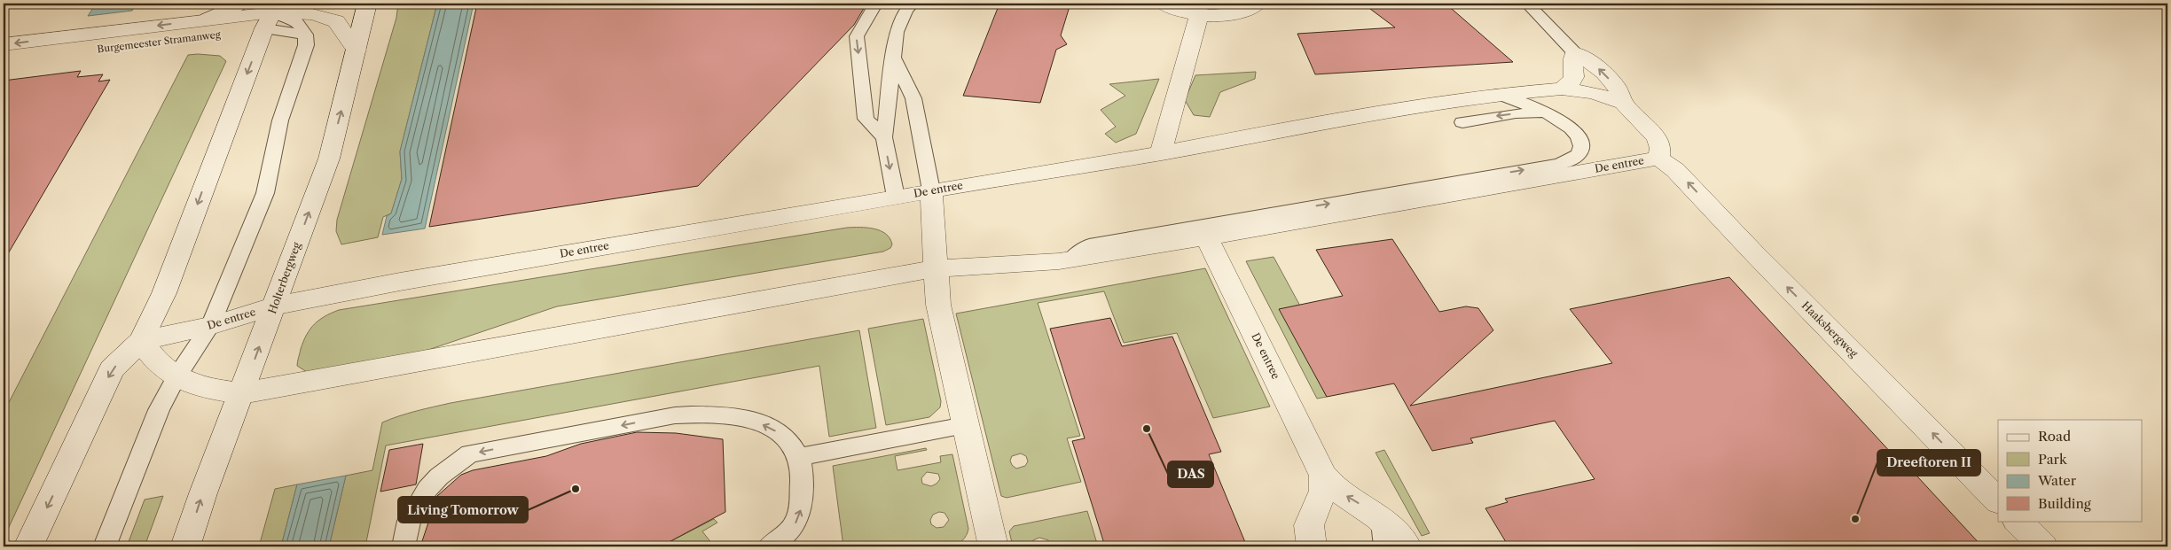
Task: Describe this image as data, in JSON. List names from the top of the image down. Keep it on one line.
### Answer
{"streets":{"street":["Burgemeester Stramanweg","De entree","Holterbergweg","Haaksbergweg"]},"crossings":[["De entree","Holterbergweg"],["De entree","Haaksbergweg"]],"one_way":["Haaksbergweg"],"places":["DAS","Living Tomorrow","Dreeftoren II"],"legend":["Road","Park","Water","Building"]}
